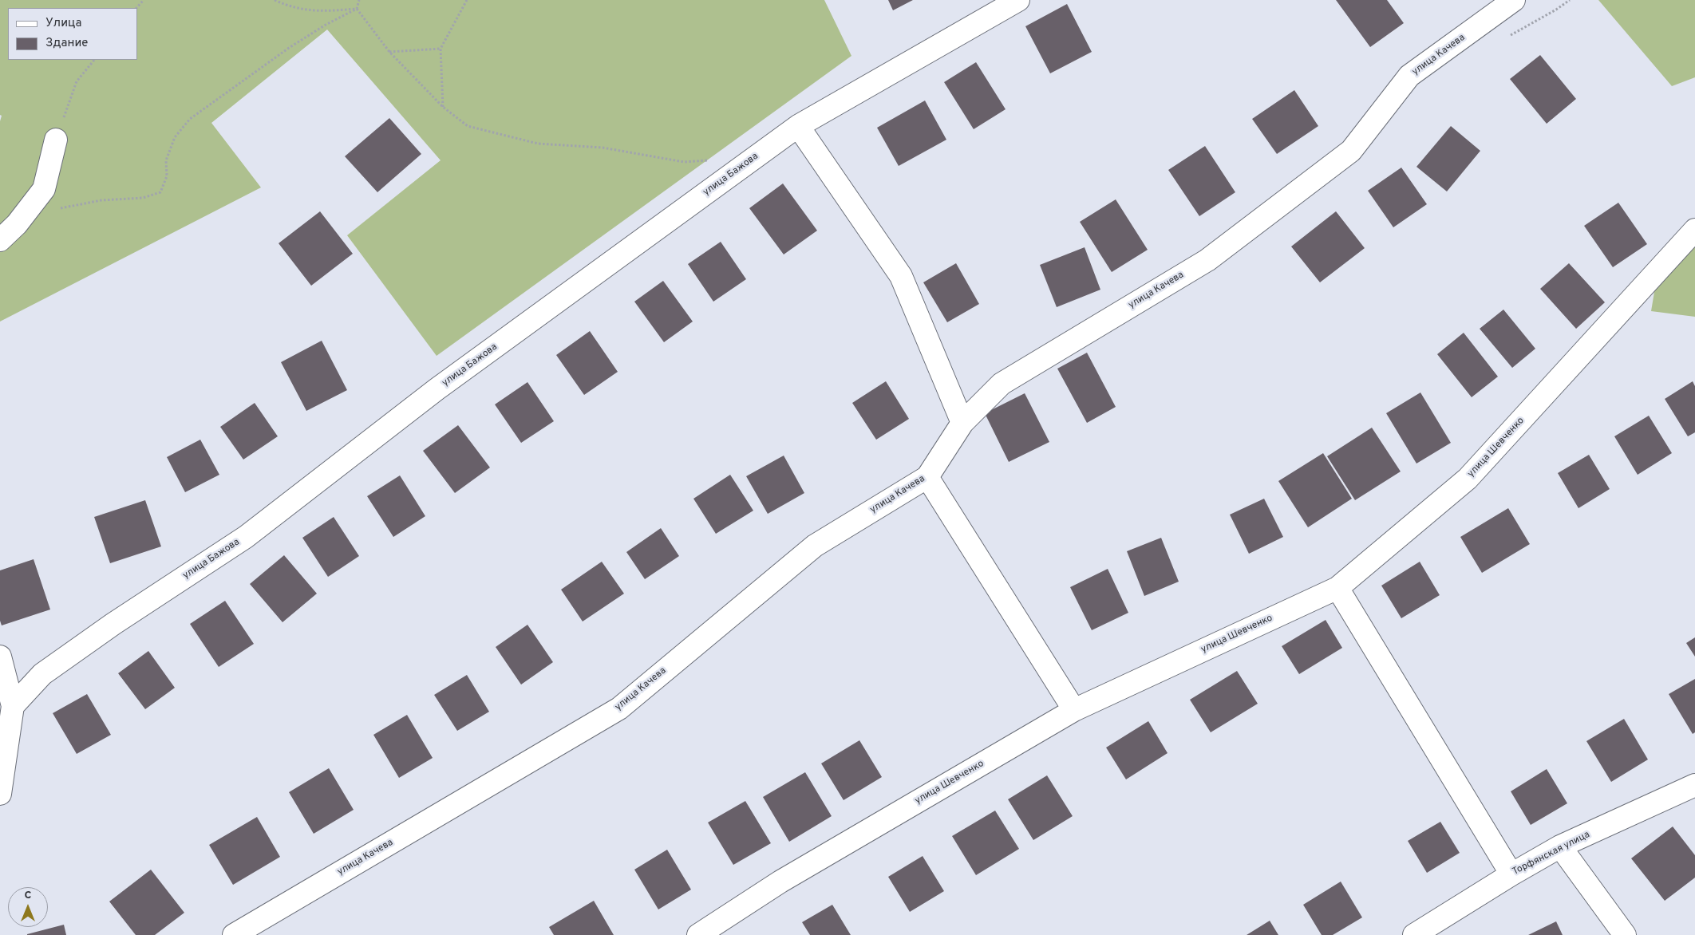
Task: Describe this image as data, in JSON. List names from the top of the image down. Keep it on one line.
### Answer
{"streets":{"street":["улица Качева","улица Бажова","улица Шевченко","Торфянская улица"]},"legend":["Улица","Здание"],"north":"top"}
